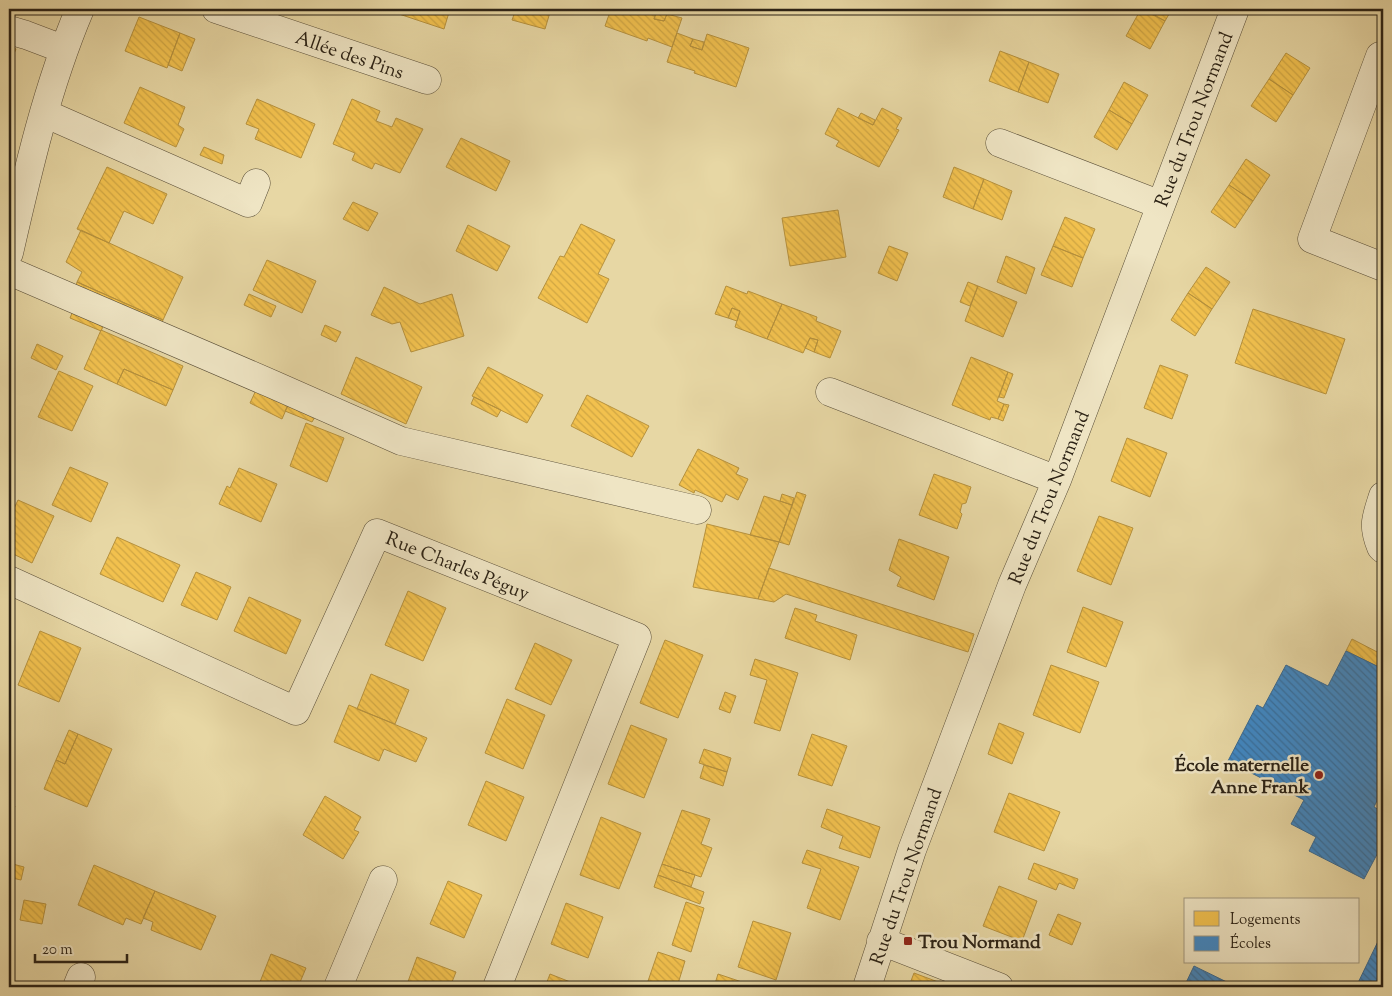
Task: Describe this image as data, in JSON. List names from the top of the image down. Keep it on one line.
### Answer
{"streets":{"street":["Allée des Pins","Rue du Trou Normand","Rue Charles Péguy"]},"places":{"other":["École maternelle Anne Frank"],"transit":["Trou Normand"]},"legend":["Logements","Écoles"],"scale_bar":"20 m"}
